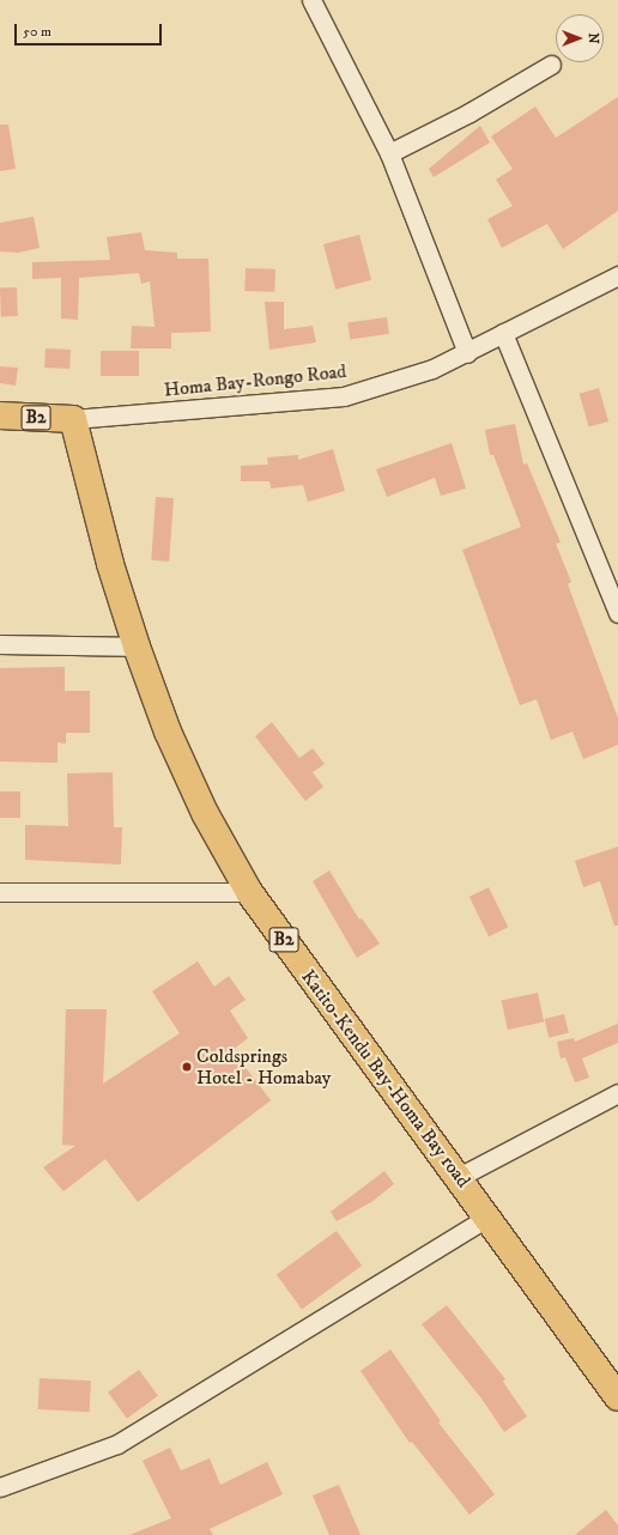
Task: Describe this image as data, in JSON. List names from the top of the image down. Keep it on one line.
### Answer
{"streets":{"highway":["B2","Katito-Kendu Bay-Homa Bay road"],"street":["Homa Bay-Rongo Road"]},"crossings":[["Homa Bay-Rongo Road","B2"],["Homa Bay-Rongo Road","Katito-Kendu Bay-Homa Bay road"],["B2","Katito-Kendu Bay-Homa Bay road"]],"places":["Coldsprings Hotel - Homabay"],"scale_bar":"50 m","north":"right"}
